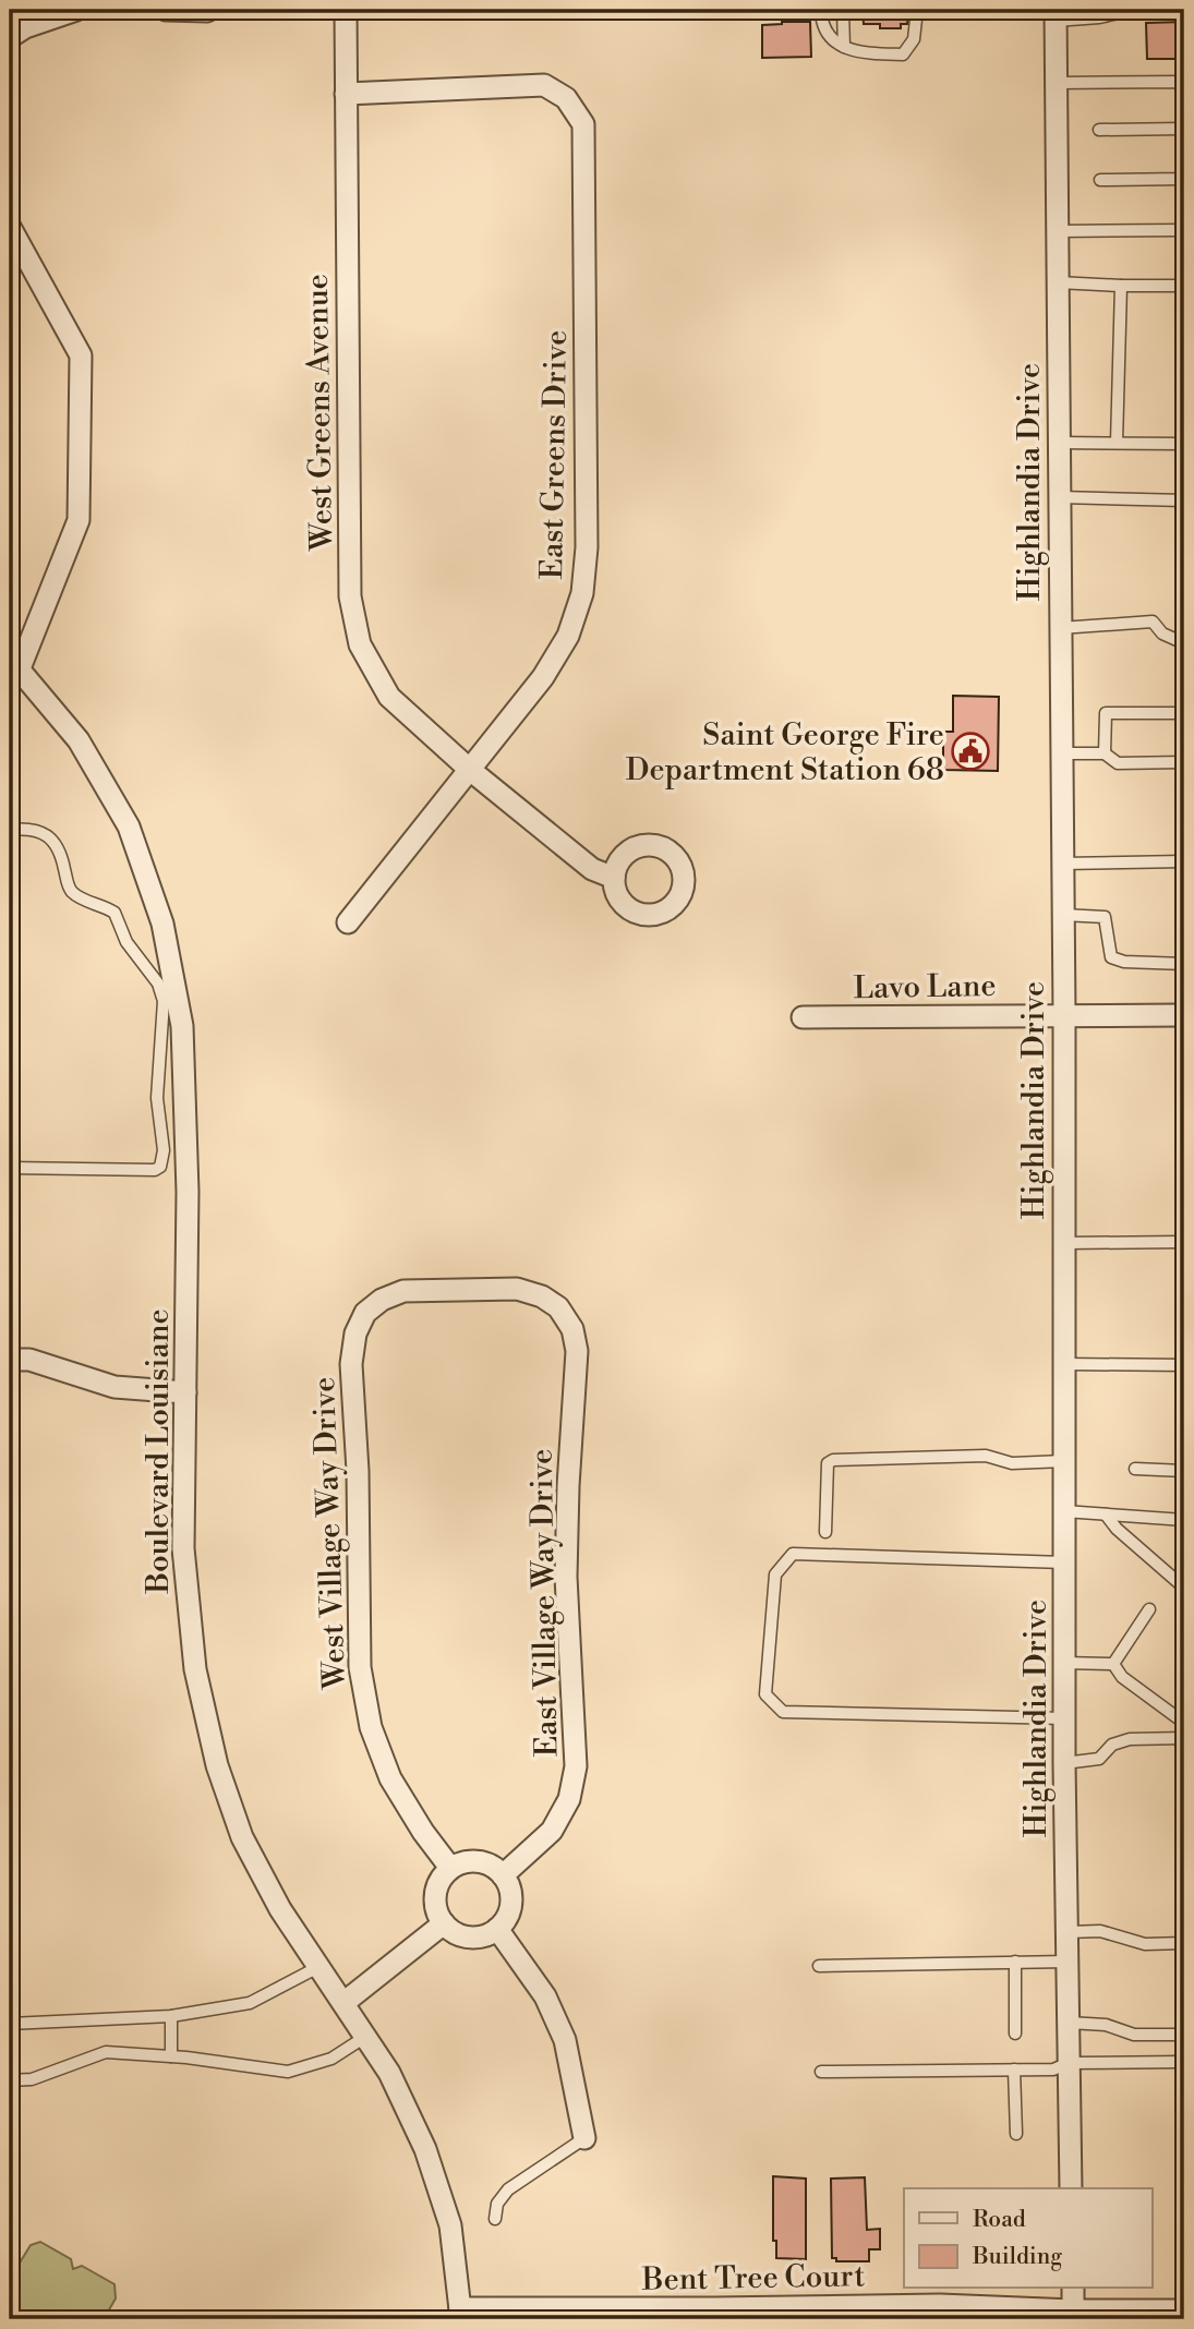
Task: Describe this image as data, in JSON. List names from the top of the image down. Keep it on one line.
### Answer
{"streets":{"street":["West Greens Avenue","East Greens Drive","Highlandia Drive","Lavo Lane","Boulevard Louisiane","West Village Way Drive","East Village Way Drive","Bent Tree Court"]},"crossings":[["West Greens Avenue","East Greens Drive"],["Highlandia Drive","Lavo Lane"],["Boulevard Louisiane","Bent Tree Court"],["West Village Way Drive","East Village Way Drive"]],"places":{"public building":["Saint George Fire Department Station 68"]},"legend":["Road","Building"]}
